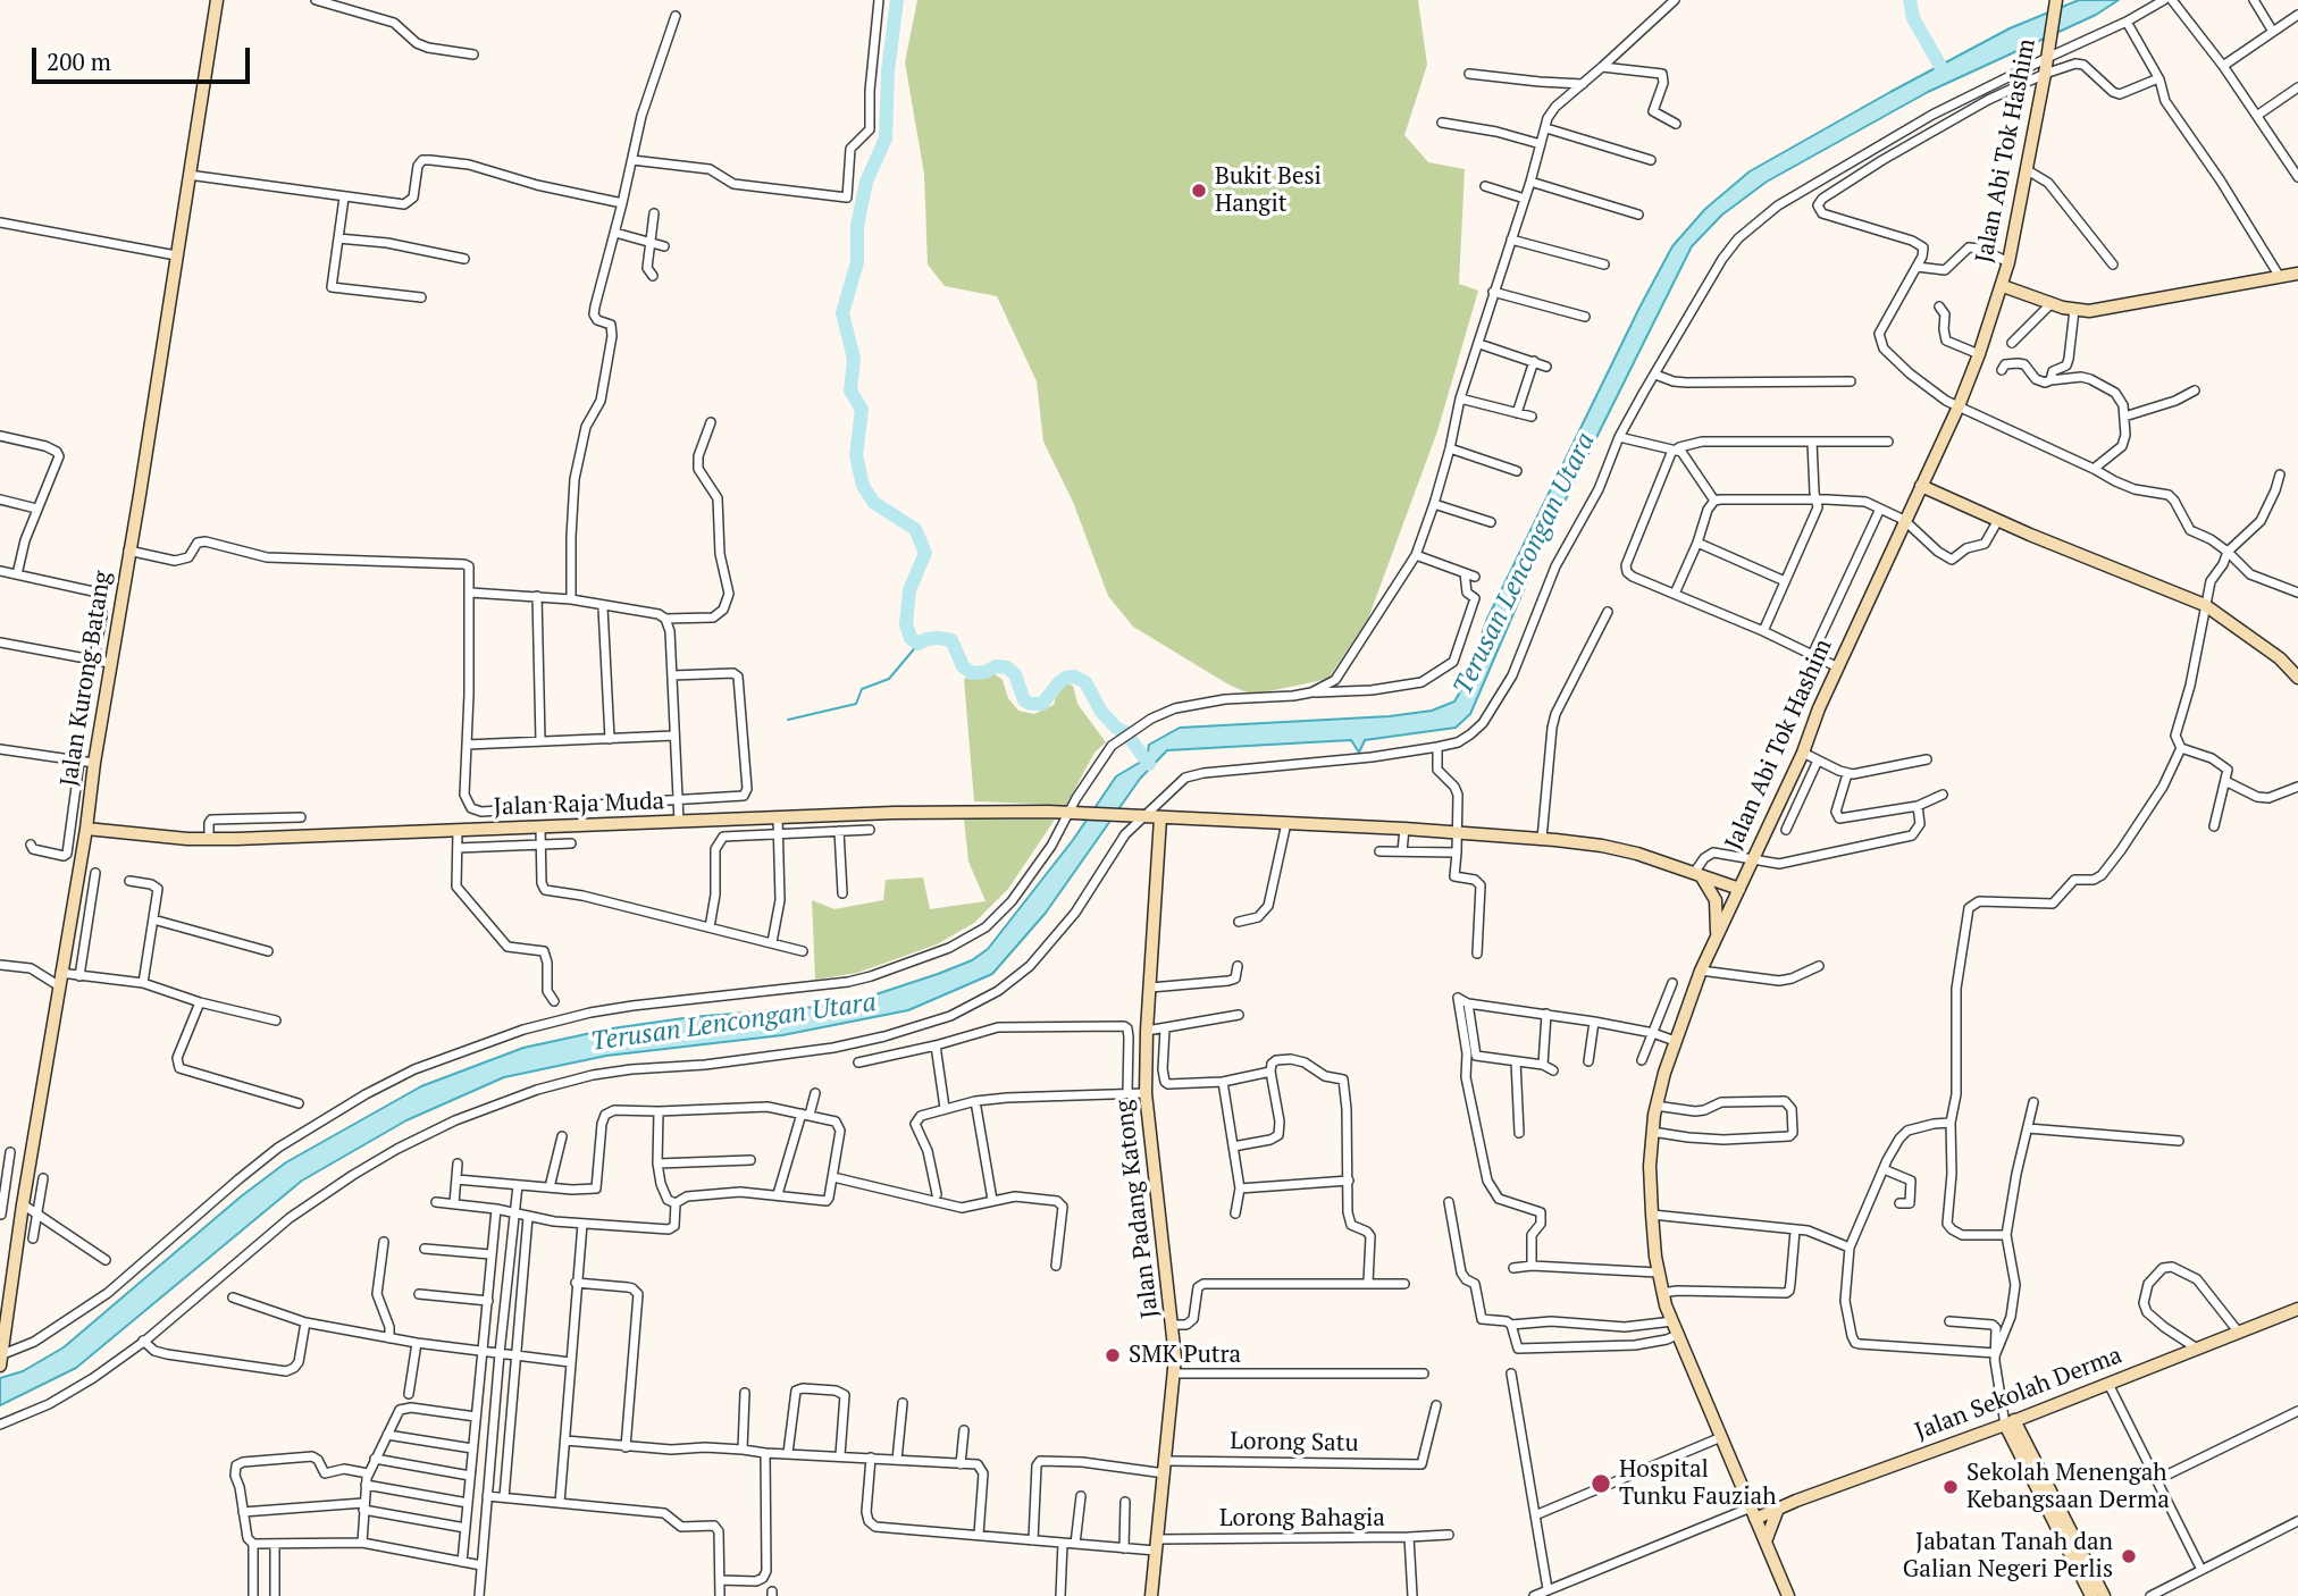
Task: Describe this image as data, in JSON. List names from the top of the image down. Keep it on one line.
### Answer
{"streets":{"street":["Jalan Abi Tok Hashim","Jalan Kurong Batang","Jalan Raja Muda","Jalan Padang Katong","Jalan Sekolah Derma","Lorong Satu","Lorong Bahagia"]},"crossings":[["Jalan Abi Tok Hashim","Jalan Raja Muda"],["Jalan Abi Tok Hashim","Jalan Sekolah Derma"],["Jalan Kurong Batang","Jalan Raja Muda"],["Jalan Raja Muda","Jalan Padang Katong"],["Jalan Padang Katong","Lorong Satu"],["Jalan Padang Katong","Lorong Bahagia"],["Lorong Satu","Lorong Bahagia"]],"water":["Terusan Lencongan Utara"],"places":["Bukit Besi Hangit","SMK Putra","Hospital Tunku Fauziah","Sekolah Menengah Kebangsaan Derma","Jabatan Tanah dan Galian Negeri Perlis"],"scale_bar":"200 m"}
